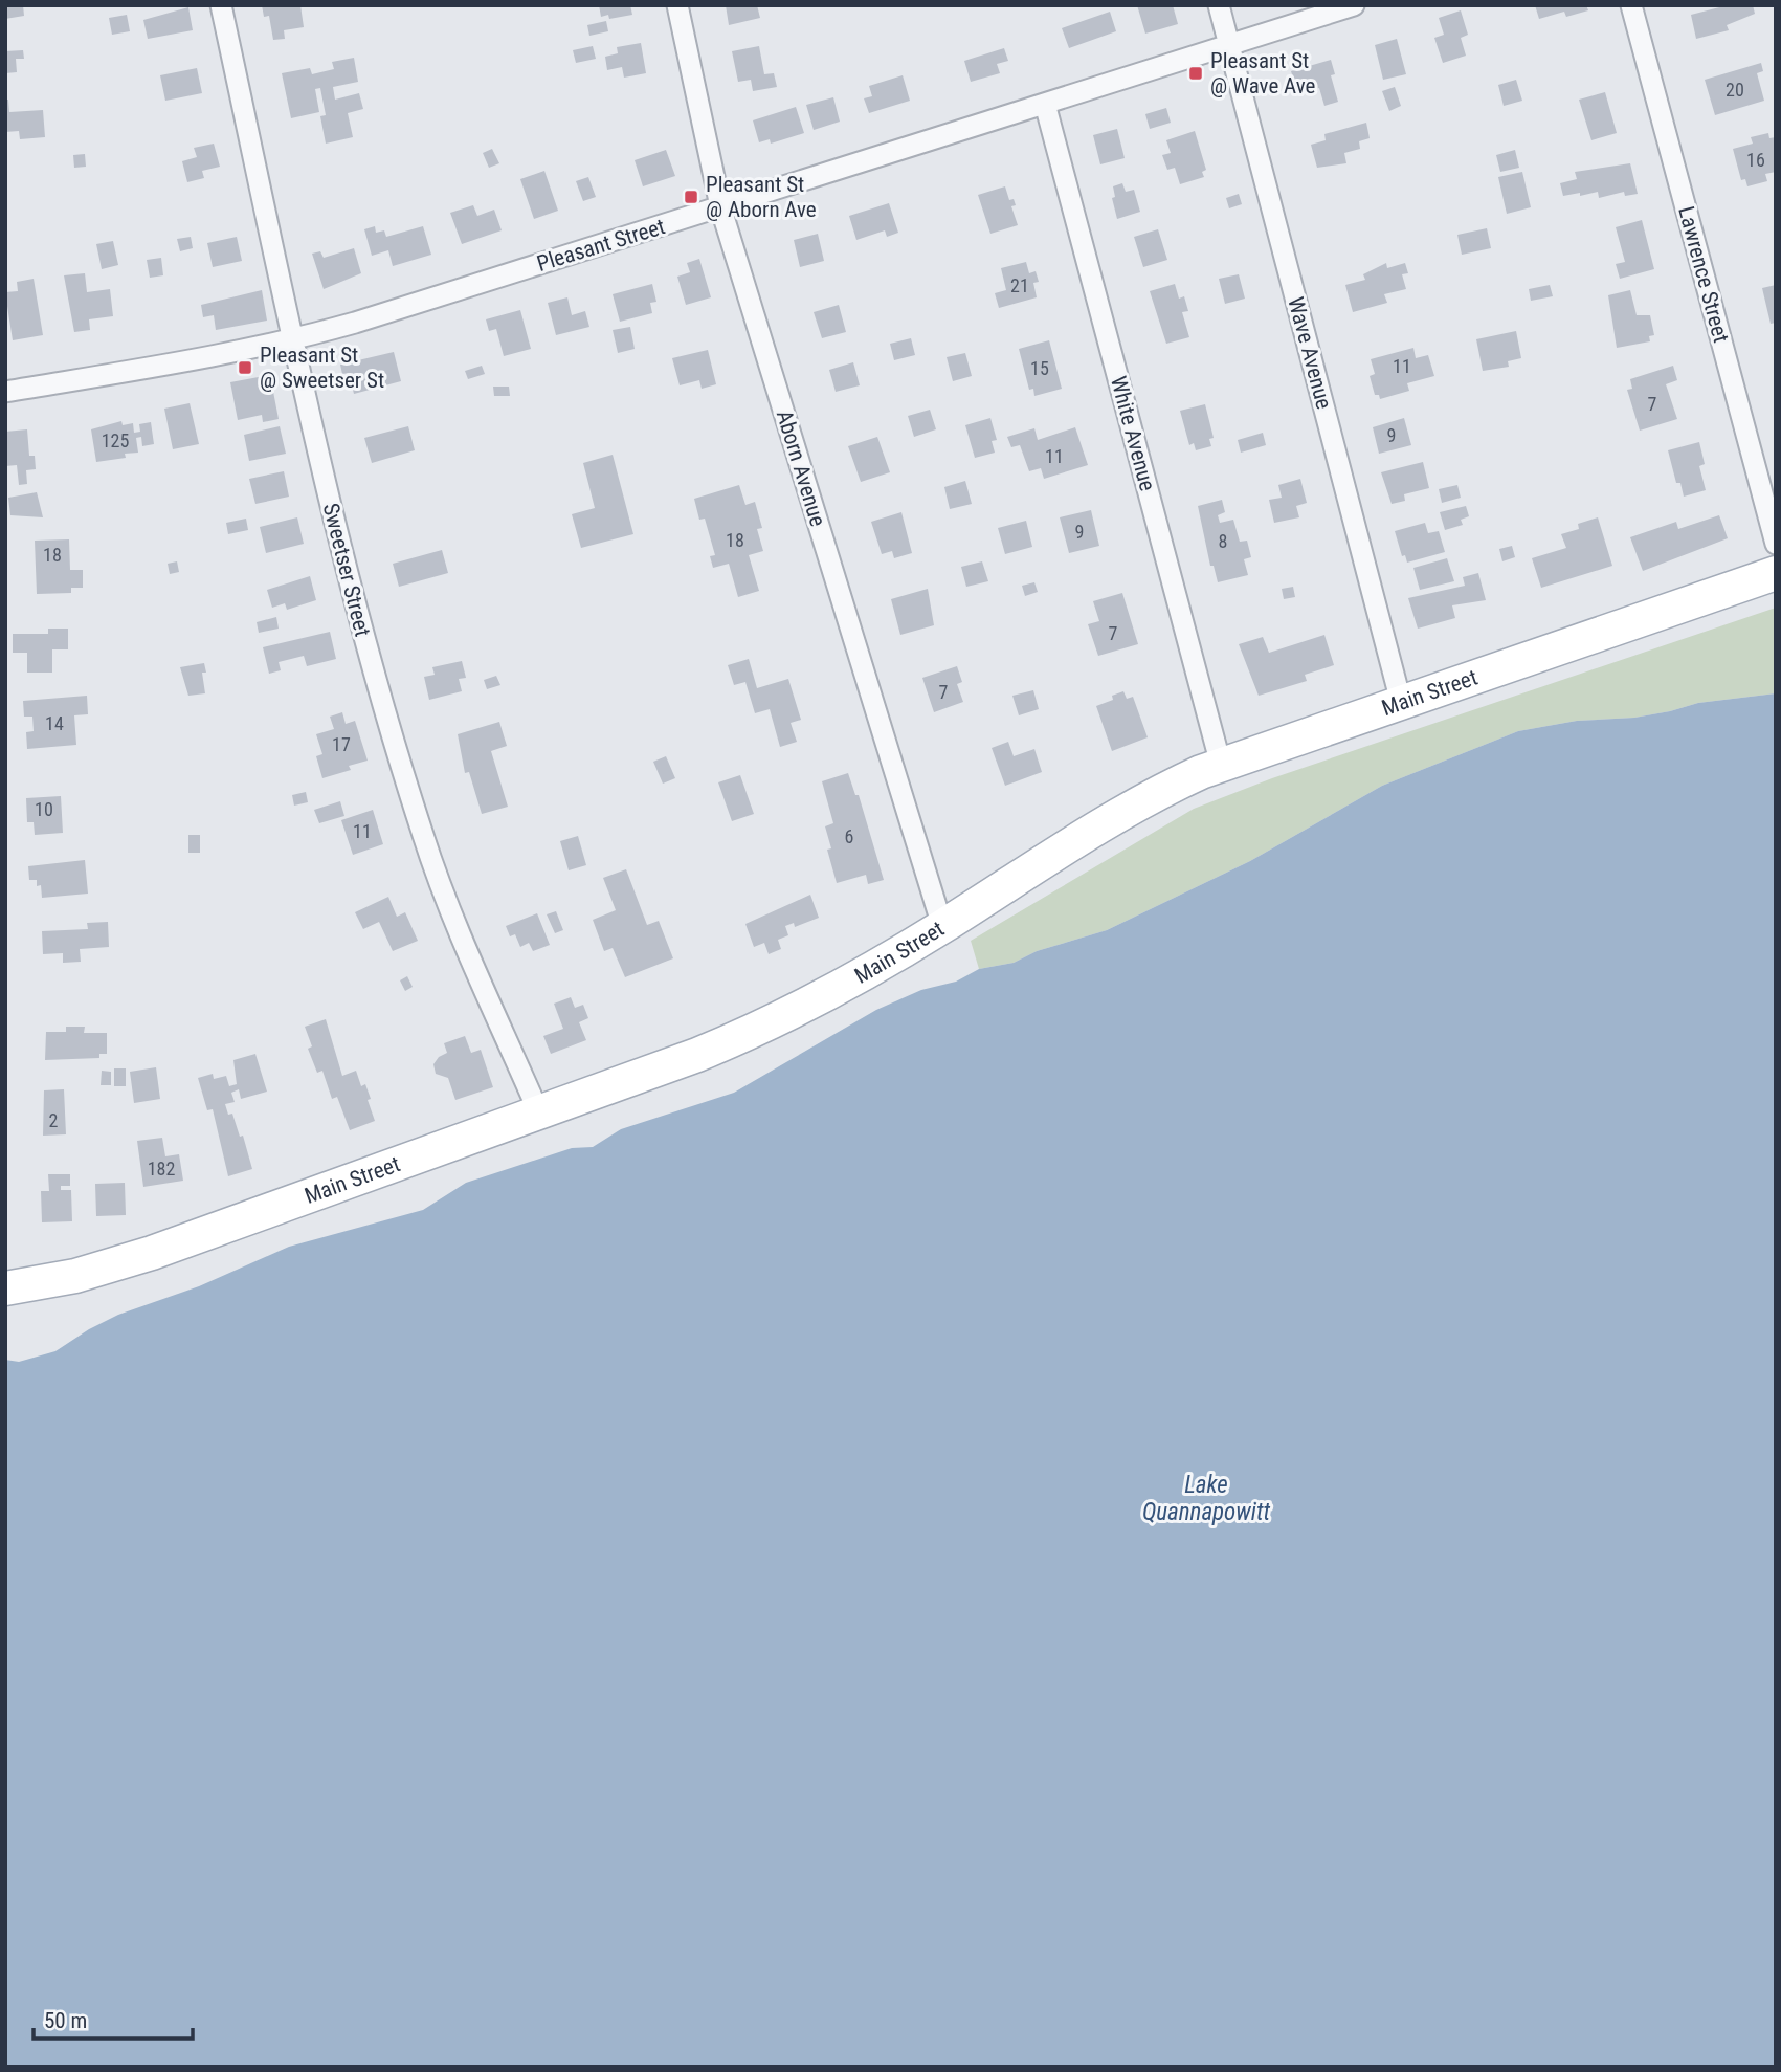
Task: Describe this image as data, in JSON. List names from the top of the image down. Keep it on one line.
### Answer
{"streets":{"main road":["Main Street"],"street":["Pleasant Street","Lawrence Street","Wave Avenue","White Avenue","Aborn Avenue","Sweetser Street"]},"crossings":[["Pleasant Street","Wave Avenue"],["Pleasant Street","White Avenue"],["Pleasant Street","Aborn Avenue"],["Pleasant Street","Sweetser Street"],["Wave Avenue","Main Street"],["White Avenue","Main Street"],["Aborn Avenue","Main Street"],["Sweetser Street","Main Street"]],"water":["Lake Quannapowitt"],"places":{"transit":["Pleasant St @ Wave Ave","Pleasant St @ Aborn Ave","Pleasant St @ Sweetser St"]},"house_numbers":["20","16","21","11","15","7","9","125","11","9","18","8","18","7","7","14","17","10","11","6","2","182"],"scale_bar":"50 m"}
